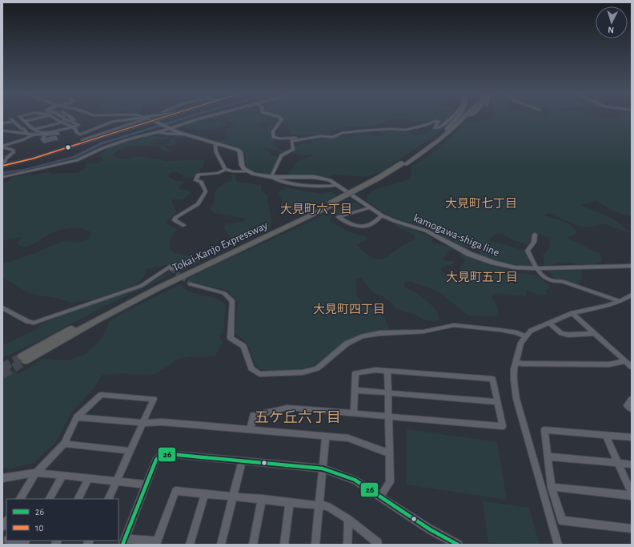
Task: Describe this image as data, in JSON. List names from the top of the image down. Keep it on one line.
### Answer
{"streets":{"highway":["Tokai-Kanjo Expressway"],"main road":["kamogawa-shiga line"]},"districts":["大見町七丁目","大見町六丁目","大見町五丁目","大見町四丁目","五ケ丘六丁目"],"lines":["transit line 10","transit line 26"],"legend":["26","10"],"north":"bottom"}
